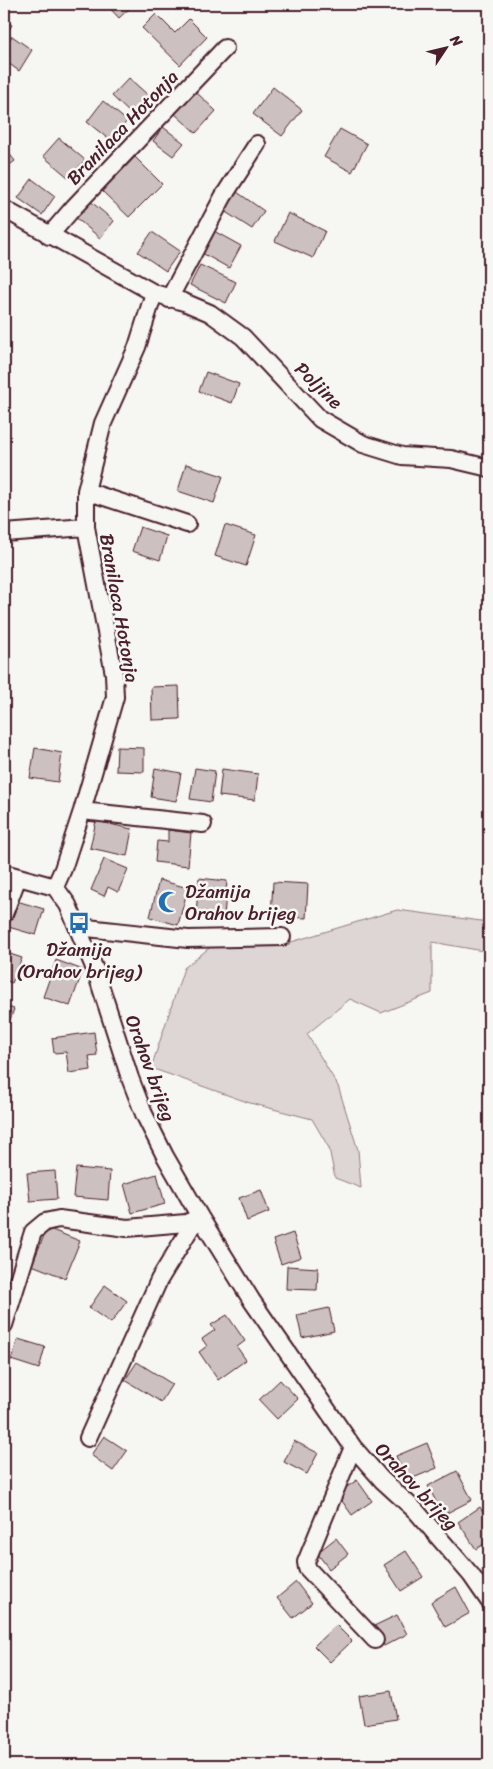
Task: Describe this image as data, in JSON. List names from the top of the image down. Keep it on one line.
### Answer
{"streets":{"street":["Branilaca Hotonja","Poljine","Orahov brijeg"]},"crossings":[["Branilaca Hotonja","Poljine"],["Branilaca Hotonja","Orahov brijeg"]],"places":{"mosque":["Džamija Orahov brijeg"],"bus stop":["Džamija (Orahov brijeg)"]},"north":"top right"}
